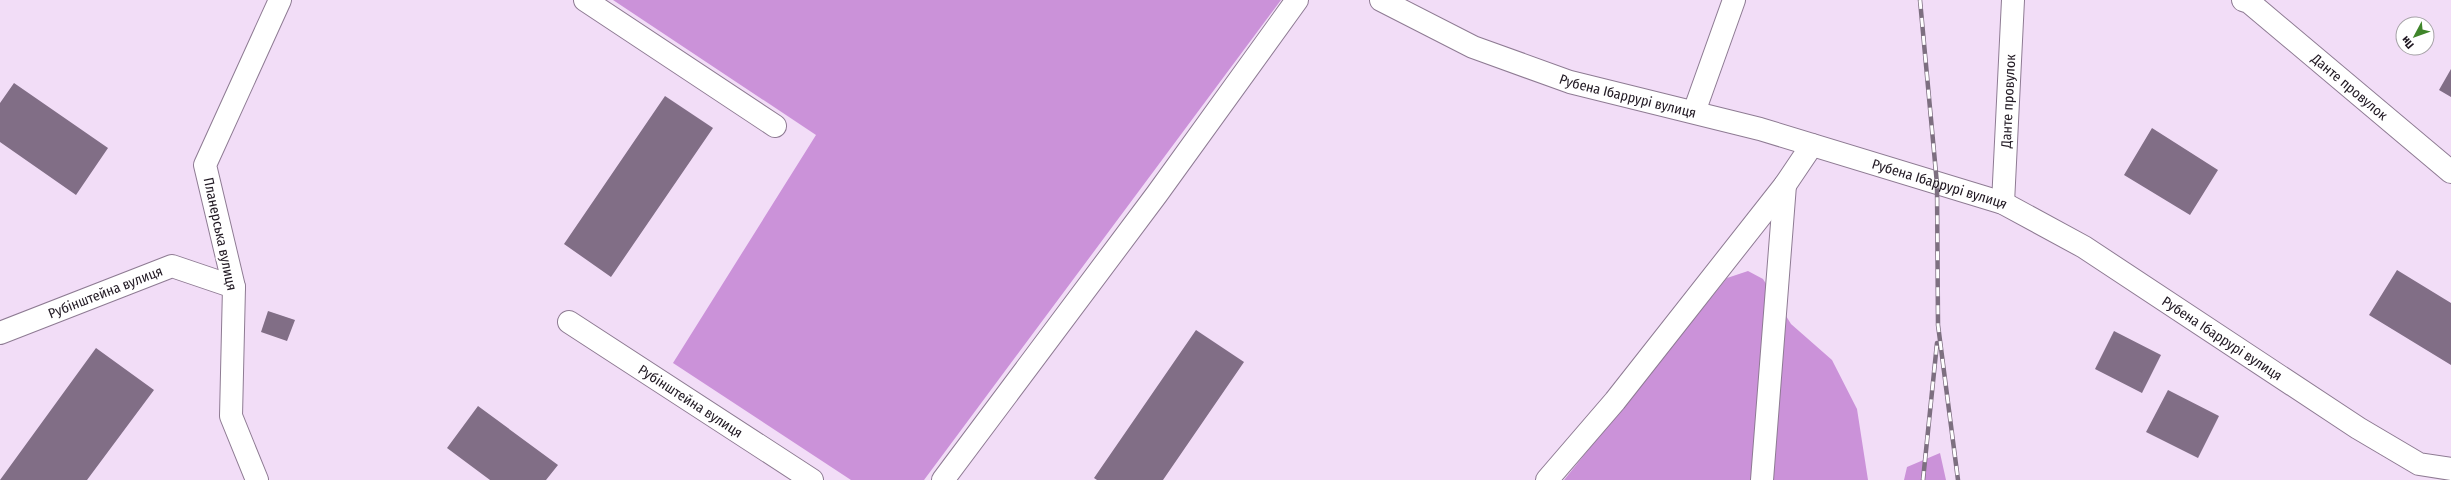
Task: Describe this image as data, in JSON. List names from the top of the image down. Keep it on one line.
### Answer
{"streets":{"street":["Данте провулок","Рубена Ібаррурі вулиця","Планерська вулиця","Рубінштейна вулиця"]},"crossings":[["Данте провулок","Рубена Ібаррурі вулиця"],["Планерська вулиця","Рубінштейна вулиця"]],"north":"bottom left"}
